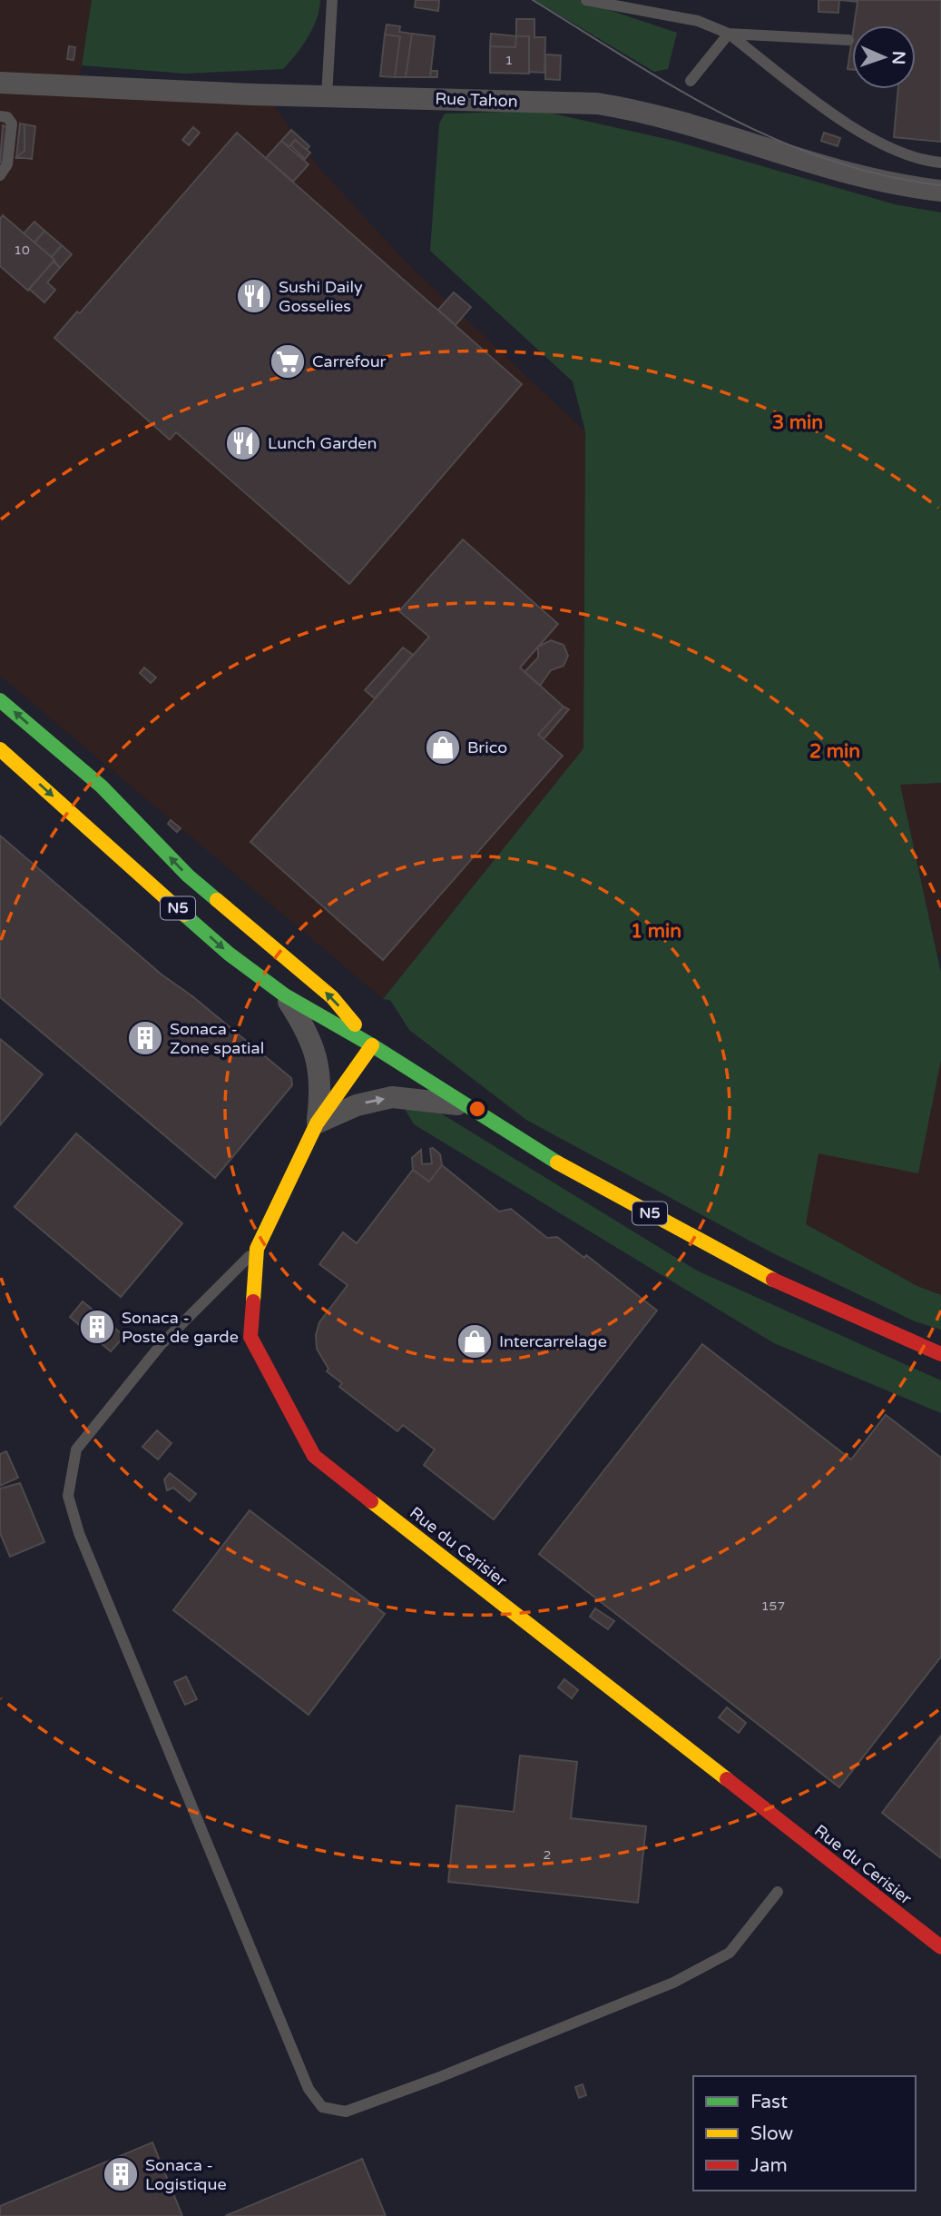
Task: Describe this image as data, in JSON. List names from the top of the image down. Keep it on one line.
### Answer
{"streets":{"main road":["N5","Rue du Cerisier"],"street":["Rue Tahon"]},"crossings":[["N5","Rue du Cerisier"]],"places":{"restaurant":["Sushi Daily Gosselies","Lunch Garden"],"supermarket":["Carrefour"],"shop":["Brico","Intercarrelage"],"building":["Sonaca - Zone spatial","Sonaca - Poste de garde","Sonaca - Logistique"]},"house_numbers":["1","10","157","2"],"legend":["Fast","Slow","Jam"],"north":"right","rings":["3 min","2 min","1 min"]}
